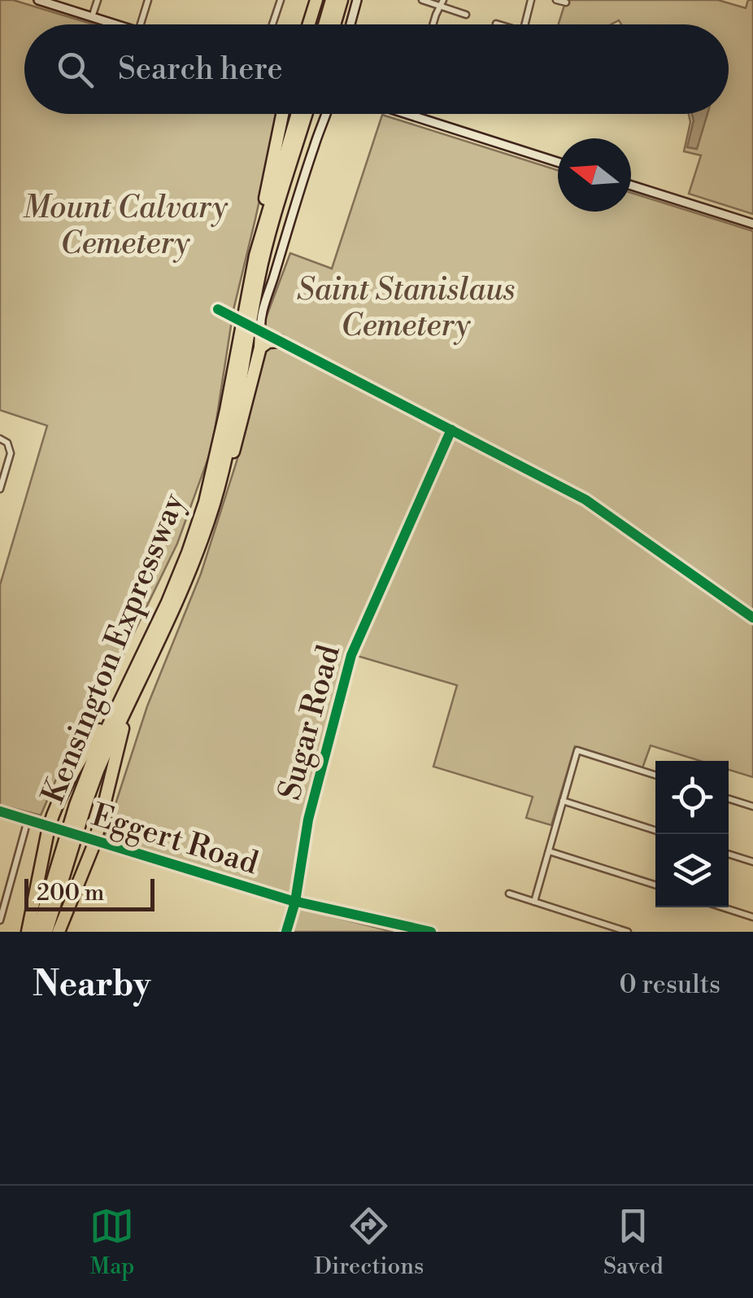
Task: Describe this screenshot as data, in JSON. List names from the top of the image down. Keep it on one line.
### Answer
{"streets":{"highway":["Kensington Expressway"],"street":["Sugar Road","Eggert Road"]},"crossings":[["Sugar Road","Eggert Road"]],"parks":["Mount Calvary Cemetery","Saint Stanislaus Cemetery"],"scale_bar":"200 m","north":"left","page":{"search":"Search here","scale":"200 m","heading":["Nearby","0 results"],"nav":["Map","Directions","Saved"]}}
